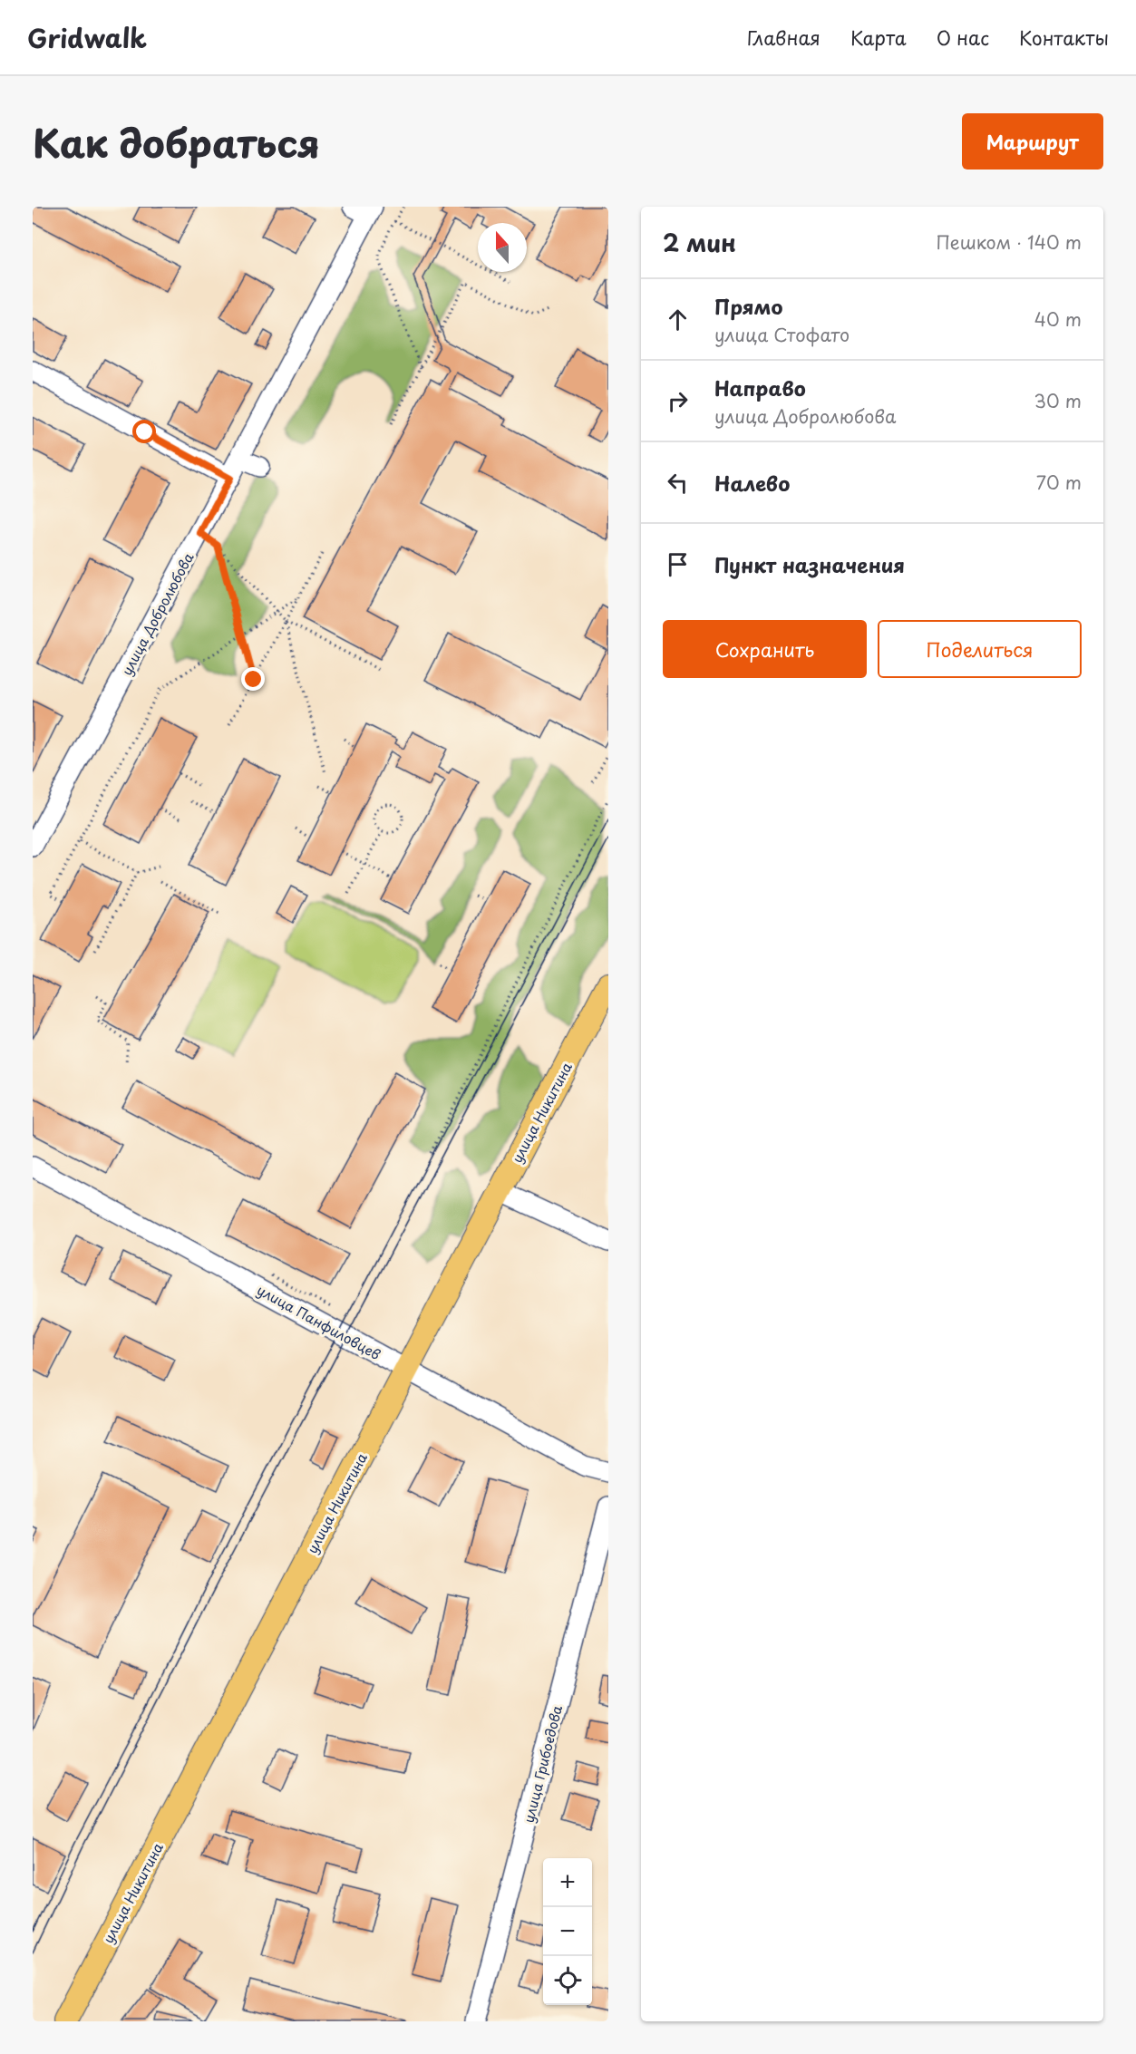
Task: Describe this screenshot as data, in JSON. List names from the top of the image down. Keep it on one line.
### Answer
{"streets":{"main road":["улица Никитина"],"street":["улица Добролюбова","улица Панфиловцев","улица Грибоедова"]},"crossings":[["улица Никитина","улица Панфиловцев"]],"north":"top","page":{"header":"Gridwalk","nav":["Главная","Карта","О нас","Контакты"],"title":"Как добраться","buttons":["Маршрут",["Сохранить","Поделиться"]],"heading":["2 мин","Пешком · 140 m"],"list":[["Прямо","улица Стофато","40 m"],["Направо","улица Добролюбова","30 m"],["Налево","70 m"],"Пункт назначения"],"map_buttons":["+","−"]}}
